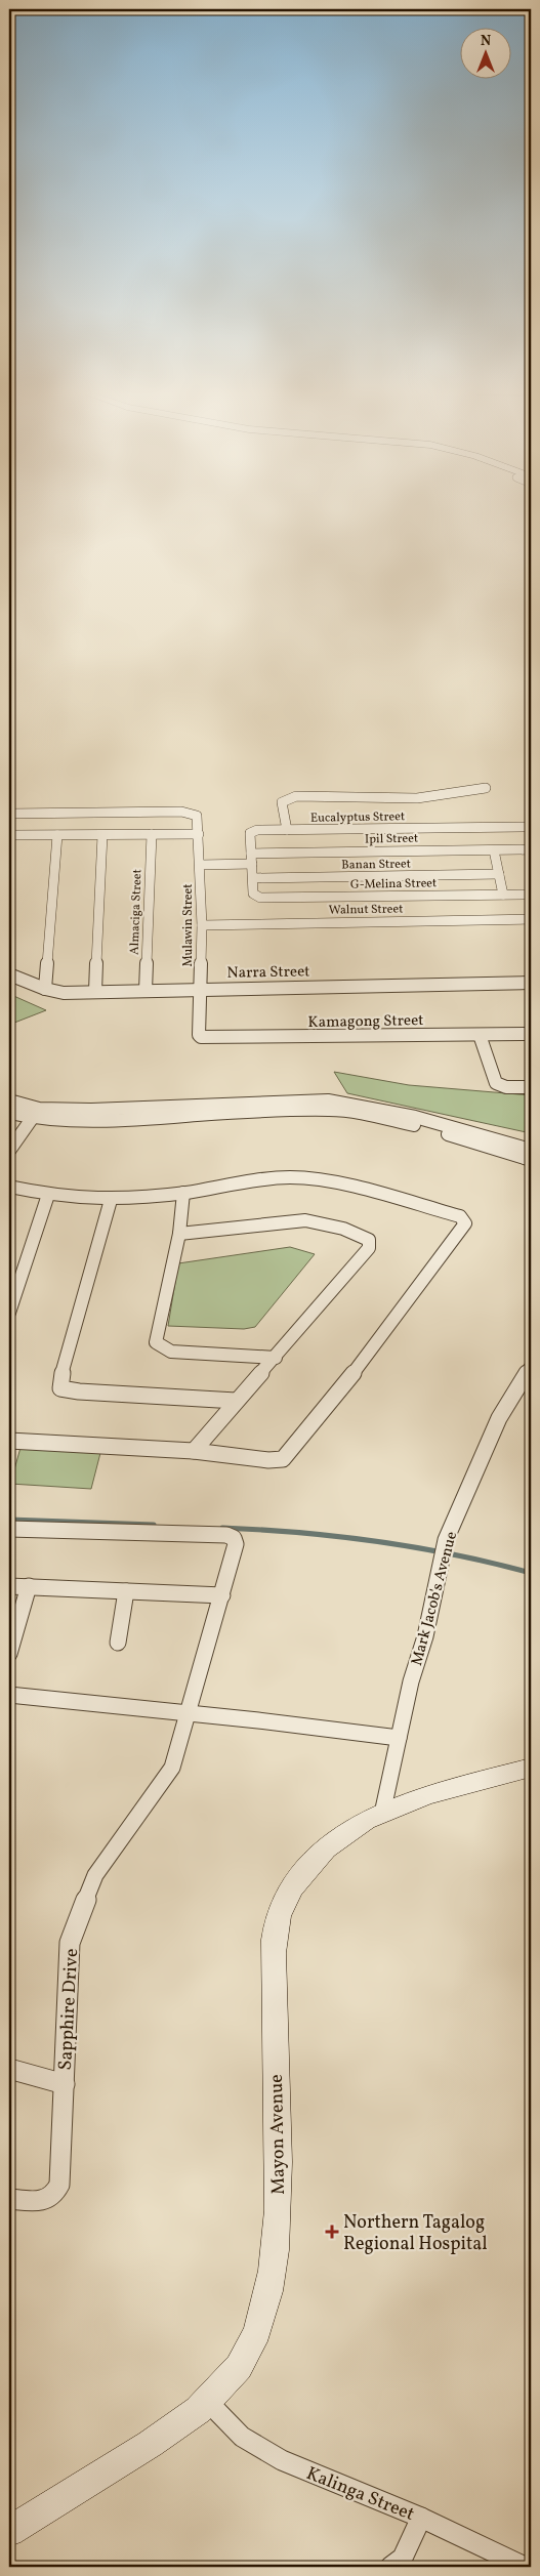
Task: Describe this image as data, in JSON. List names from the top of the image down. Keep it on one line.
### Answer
{"streets":{"main road":["Mayon Avenue"],"street":["Eucalyptus Street","Ipil Street","Banan Street","G-Melina Street","Walnut Street","Almaciga Street","Mulawin Street","Narra Street","Kamagong Street","Mark Jacob's Avenue","Sapphire Drive","Kalinga Street"]},"crossings":[["Eucalyptus Street","Ipil Street"],["Eucalyptus Street","Banan Street"],["Eucalyptus Street","G-Melina Street"],["Ipil Street","Mulawin Street"],["Walnut Street","Mulawin Street"],["Almaciga Street","Narra Street"],["Mulawin Street","Narra Street"],["Mulawin Street","Kamagong Street"],["Mark Jacob's Avenue","Mayon Avenue"],["Mayon Avenue","Kalinga Street"]],"places":{"health":["Northern Tagalog Regional Hospital"]},"north":"top"}
